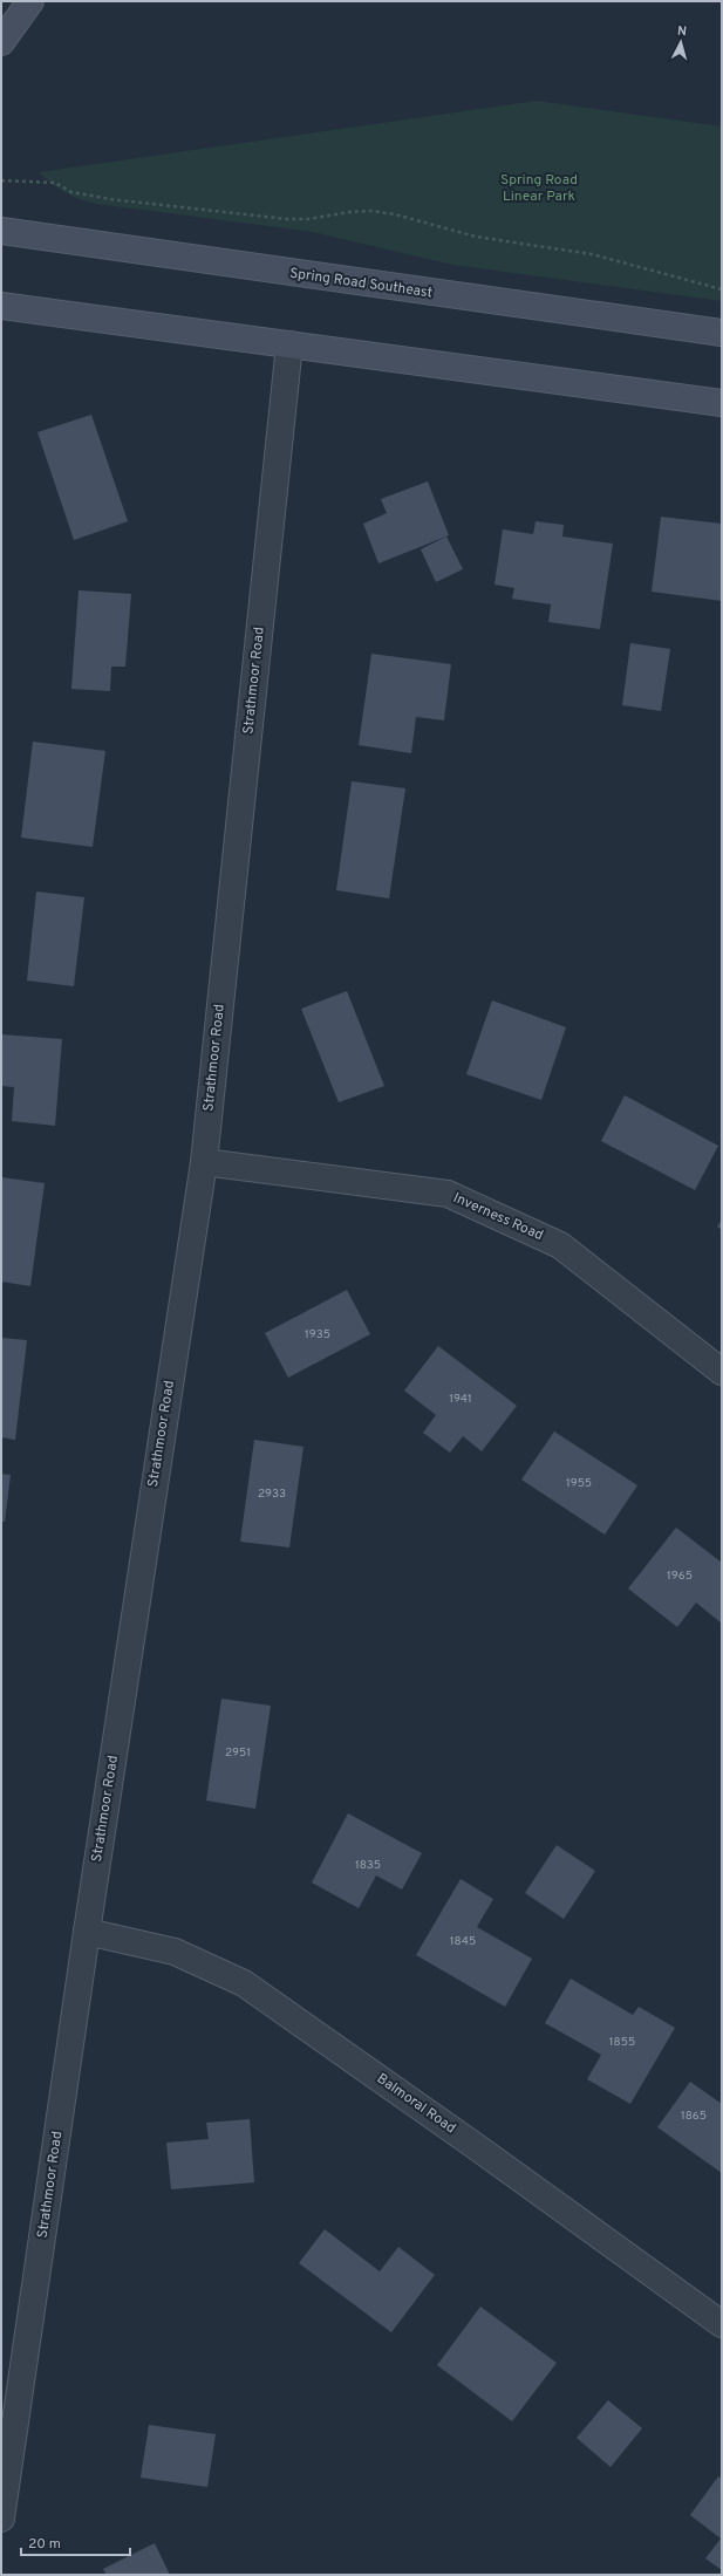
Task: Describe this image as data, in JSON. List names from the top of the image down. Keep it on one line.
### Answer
{"streets":{"main road":["Spring Road Southeast"],"street":["Strathmoor Road","Inverness Road","Balmoral Road"]},"crossings":[["Strathmoor Road","Inverness Road"],["Strathmoor Road","Balmoral Road"]],"parks":["Spring Road Linear Park"],"house_numbers":["1935","1941","1955","2933","1965","2951","1835","1845","1855","1865"],"scale_bar":"20 m","north":"top"}
